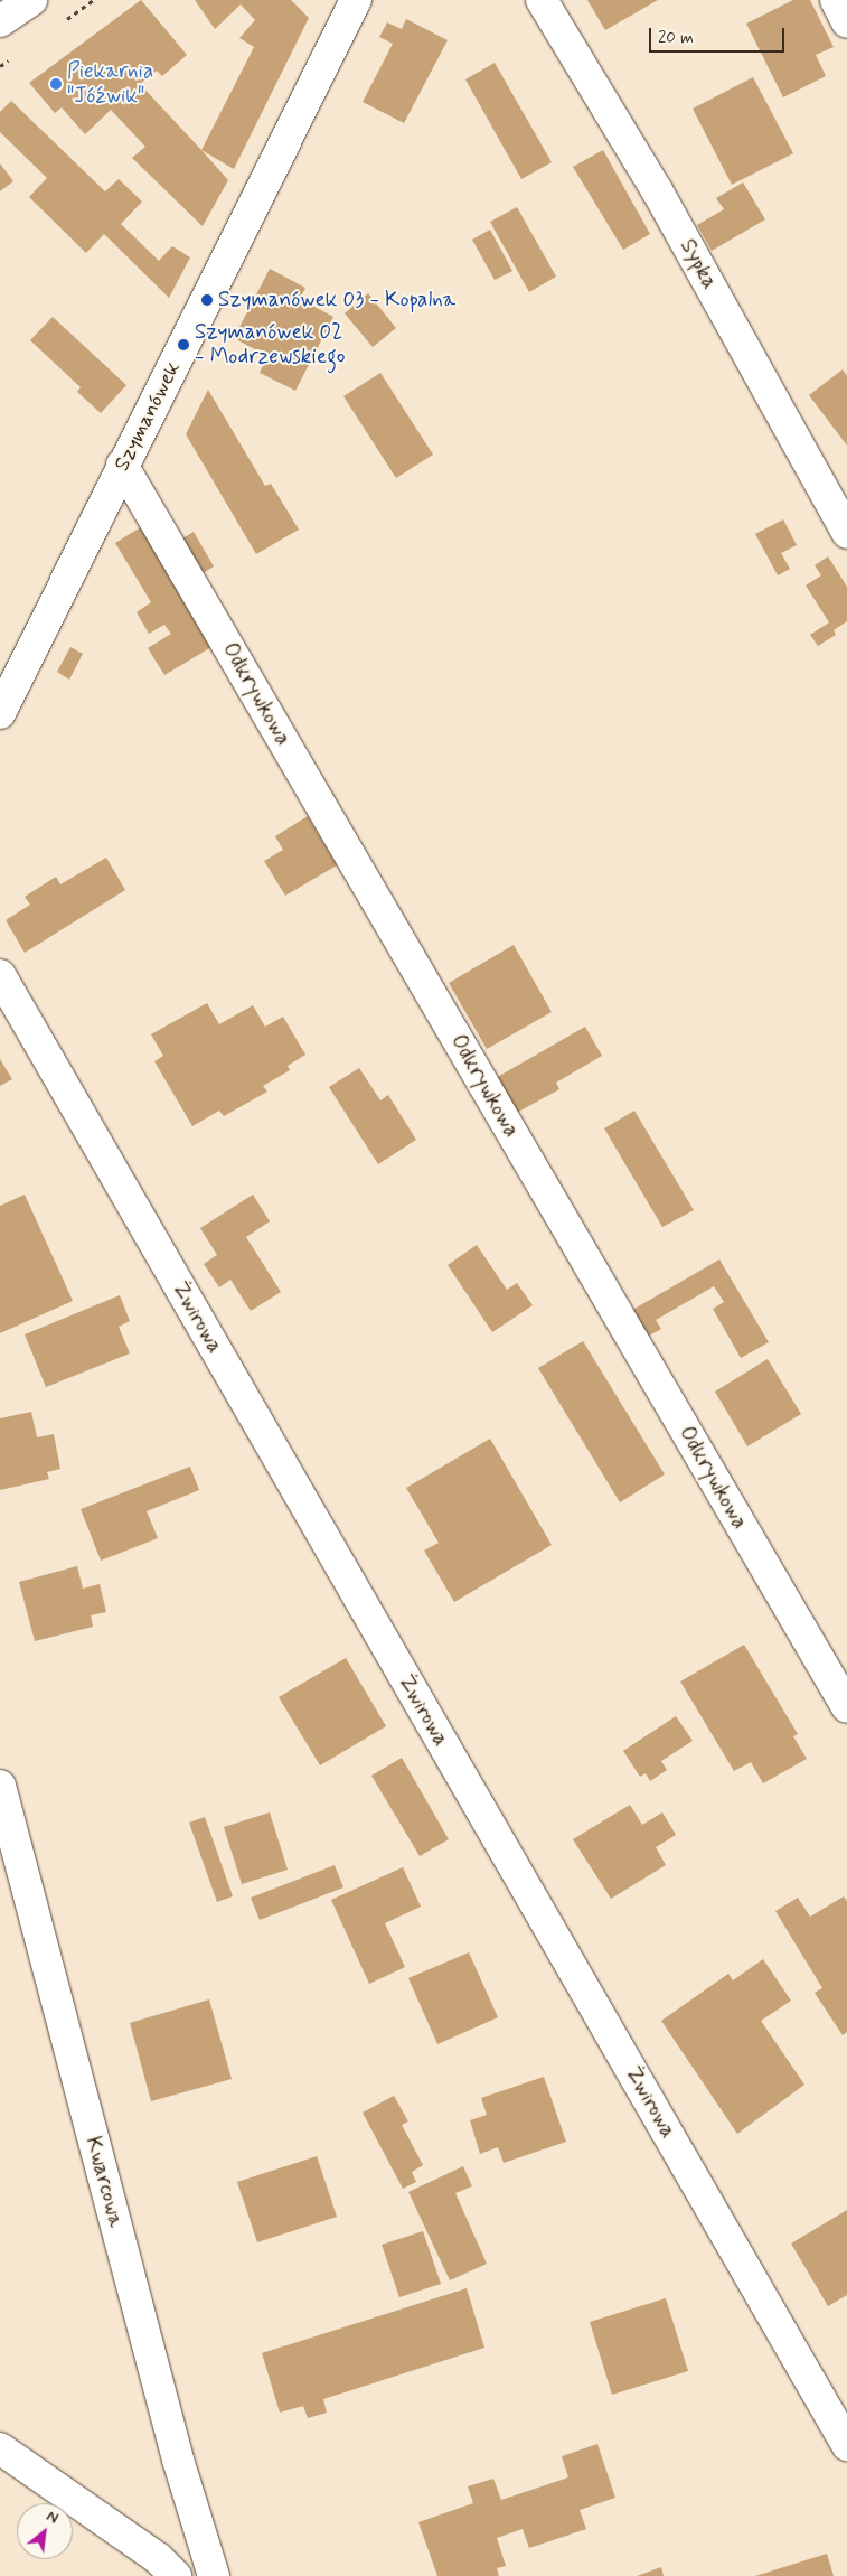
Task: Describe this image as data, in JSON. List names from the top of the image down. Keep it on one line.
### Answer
{"streets":{"street":["Sypka","Szymanówek","Odkrywkowa","Żwirowa","Kwarcowa"]},"crossings":[["Szymanówek","Odkrywkowa"]],"places":["Piekarnia \"Jóźwik\"","Szymanówek 03 - Kopalna","Szymanówek 02 - Modrzewskiego"],"scale_bar":"20 m","north":"top right"}
